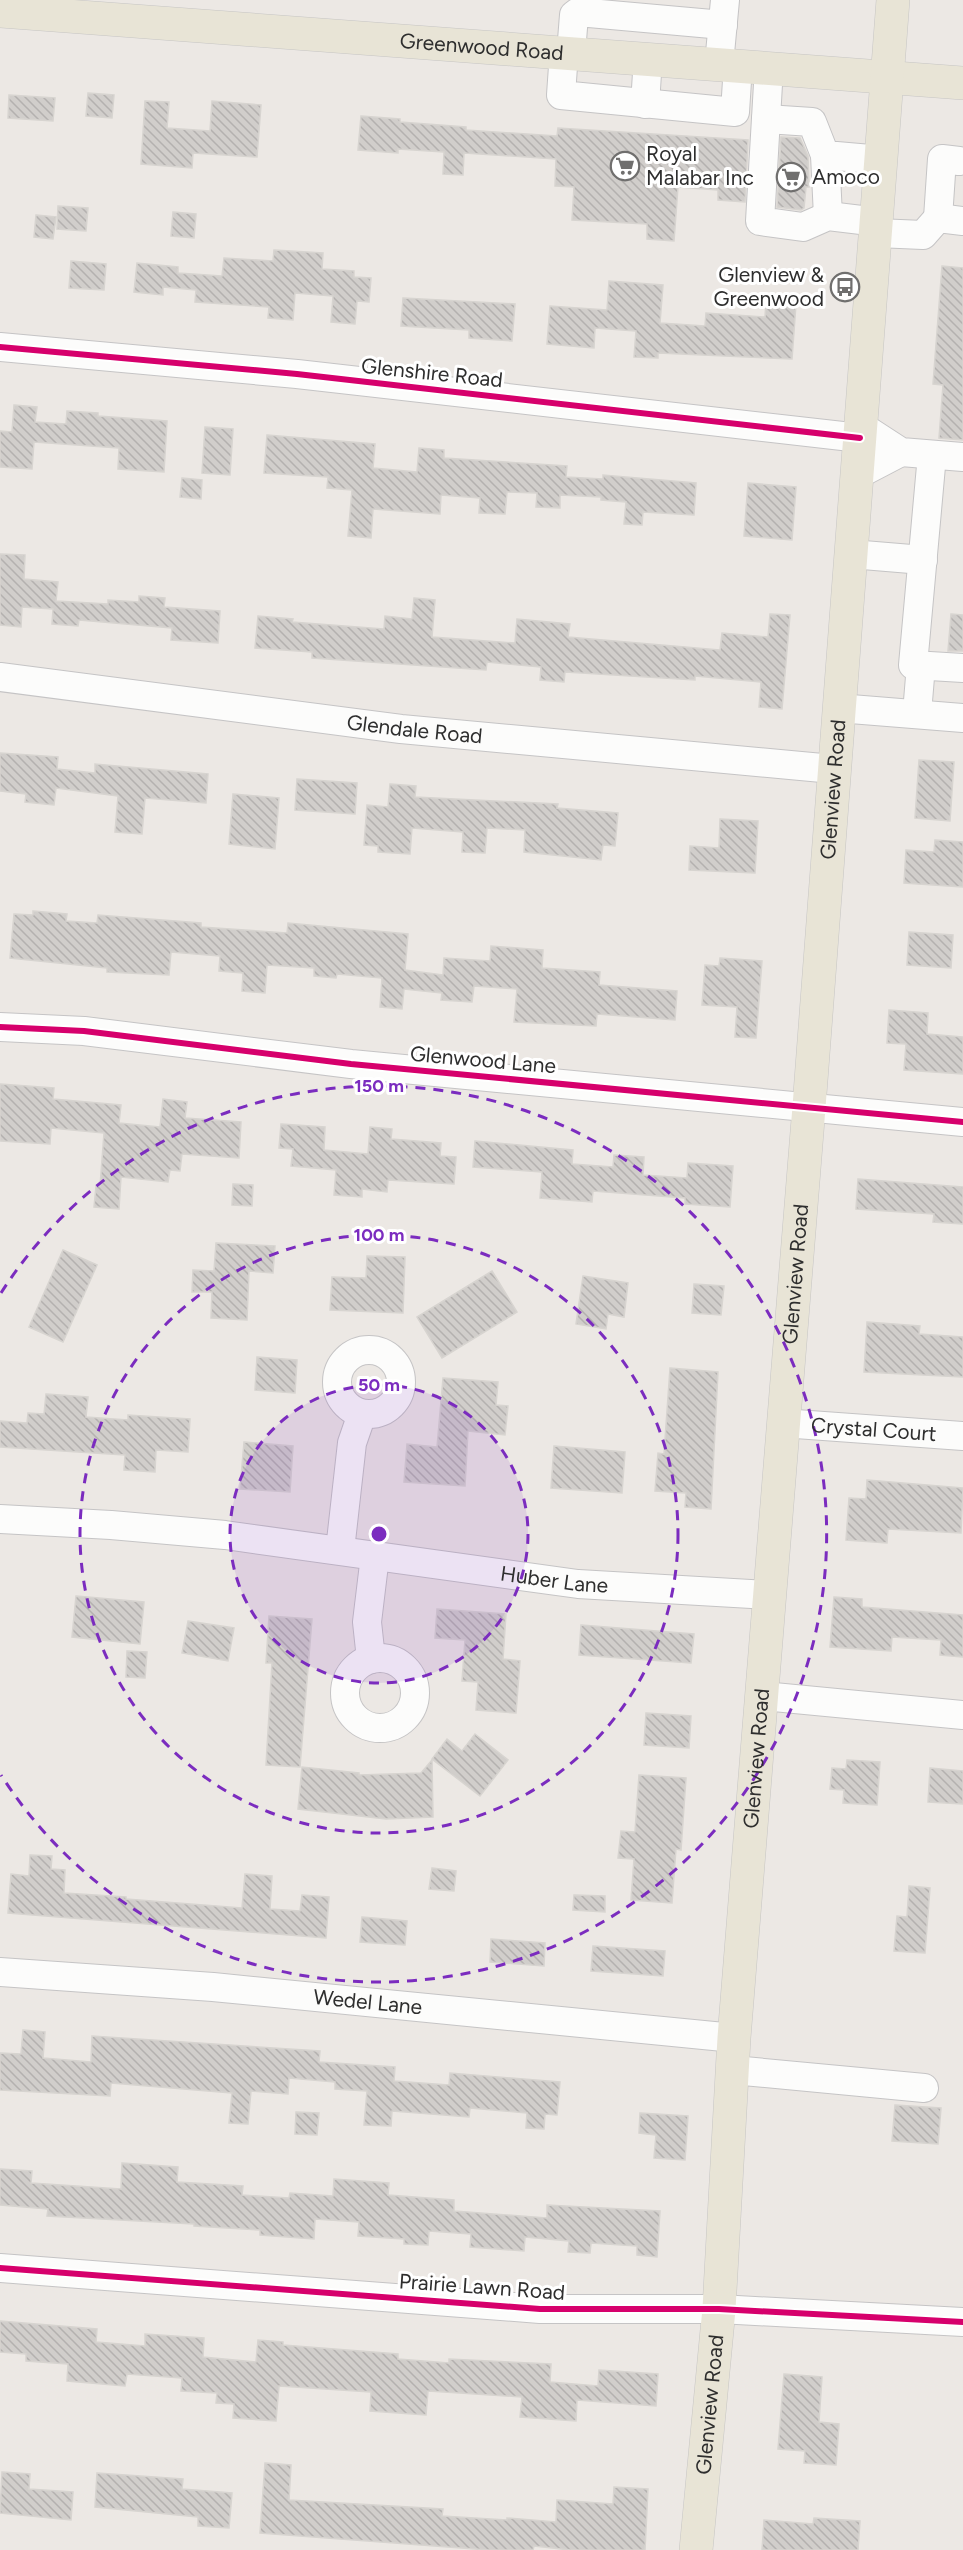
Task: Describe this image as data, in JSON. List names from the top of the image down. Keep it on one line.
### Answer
{"streets":{"main road":["Greenwood Road","Glenview Road"],"street":["Glenshire Road","Glendale Road","Glenwood Lane","Crystal Court","Huber Lane","Wedel Lane","Prairie Lawn Road"]},"crossings":[["Greenwood Road","Glenview Road"],["Glenshire Road","Glenview Road"],["Glendale Road","Glenview Road"],["Glenview Road","Glenwood Lane"],["Glenview Road","Crystal Court"],["Glenview Road","Huber Lane"],["Glenview Road","Wedel Lane"],["Glenview Road","Prairie Lawn Road"]],"places":{"supermarket":["Royal Malabar Inc","Amoco"],"bus stop":["Glenview & Greenwood"]},"rings":["150 m","100 m","50 m"]}
